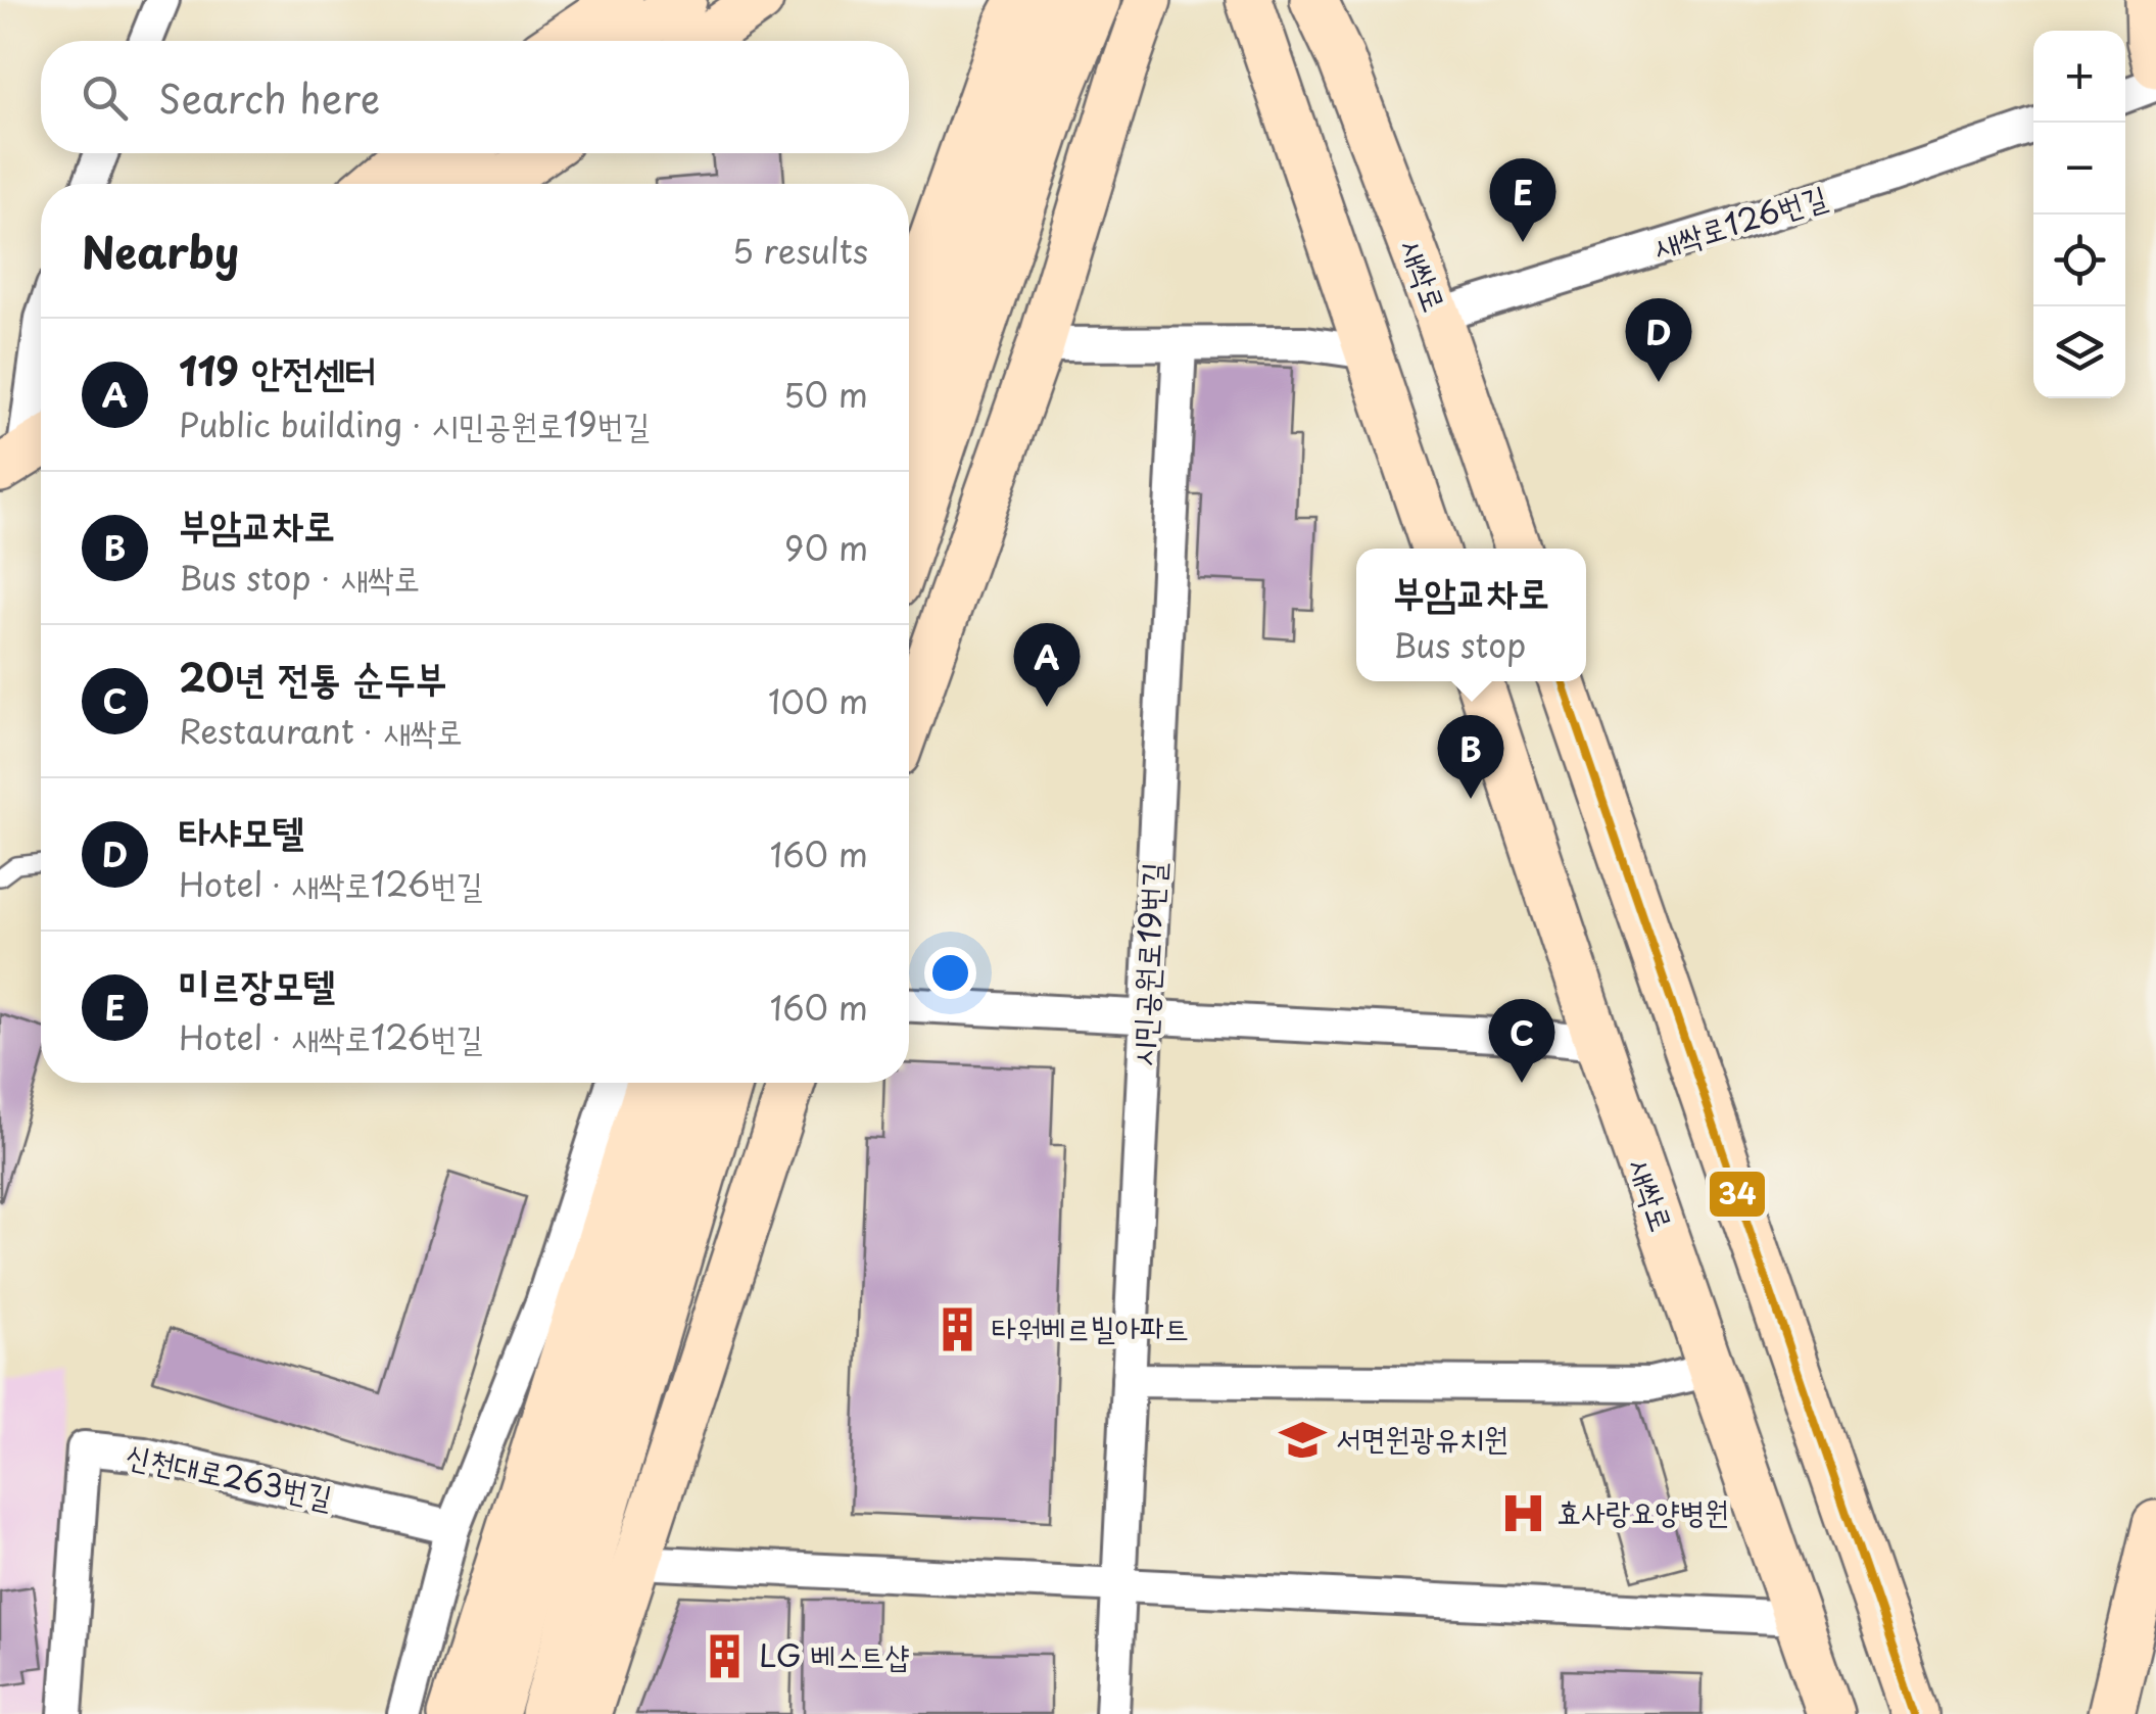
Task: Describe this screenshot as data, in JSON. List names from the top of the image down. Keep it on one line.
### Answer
{"streets":{"main road":["새싹로"],"street":["새싹로126번길","시민공원로19번길","신천대로263번길"]},"crossings":[["새싹로126번길","새싹로"]],"places":{"building":["타워베르빌아파트","LG 베스트샵"],"school or university":["서면원광유치원"],"hospital":["효사랑요양병원"]},"lines":["transit line 34"],"page":{"map_buttons":["+","−"],"search":"Search here","pins":["E","D","A","B","C"],"heading":["Nearby","5 results"],"list":[{"mark":"A","name":"119 안전센터","note":"Public building · 시민공원로19번길","value":"50 m"},{"mark":"B","name":"부암교차로","note":"Bus stop · 새싹로","value":"90 m"},{"mark":"C","name":"20년 전통 순두부","note":"Restaurant · 새싹로","value":"100 m"},{"mark":"D","name":"타샤모텔","note":"Hotel · 새싹로126번길","value":"160 m"},{"mark":"E","name":"미르장모텔","note":"Hotel · 새싹로126번길","value":"160 m"}],"popup":["부암교차로","Bus stop"]}}
